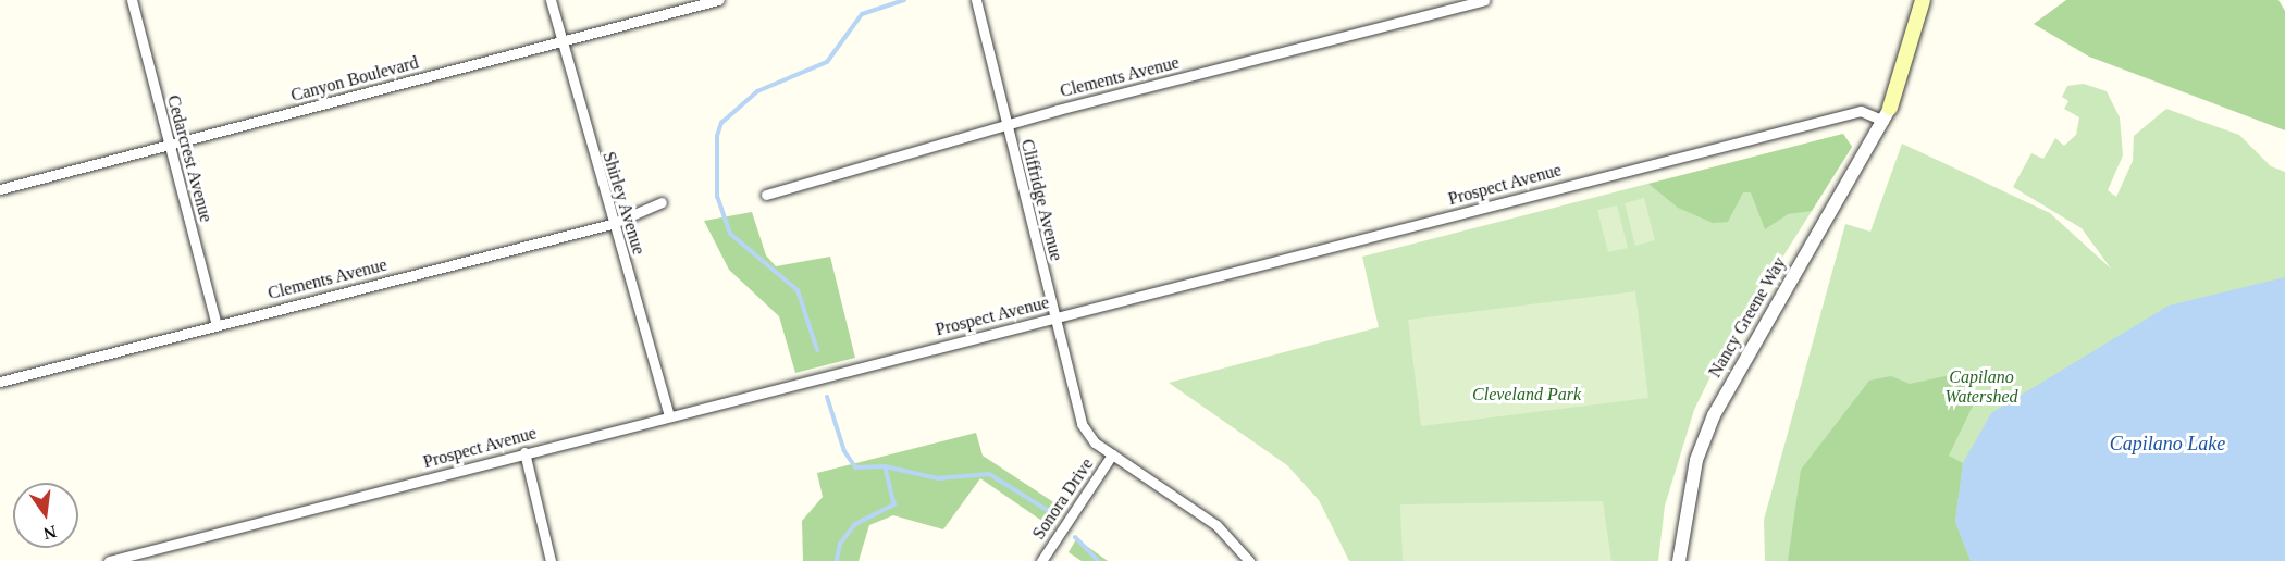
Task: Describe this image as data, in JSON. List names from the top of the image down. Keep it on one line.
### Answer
{"streets":{"street":["Clements Avenue","Canyon Boulevard","Cedarcrest Avenue","Prospect Avenue","Cliffridge Avenue","Shirley Avenue","Nancy Greene Way","Sonora Drive"]},"crossings":[["Clements Avenue","Cedarcrest Avenue"],["Clements Avenue","Cliffridge Avenue"],["Clements Avenue","Shirley Avenue"],["Canyon Boulevard","Cedarcrest Avenue"],["Canyon Boulevard","Shirley Avenue"],["Prospect Avenue","Cliffridge Avenue"],["Prospect Avenue","Shirley Avenue"],["Prospect Avenue","Nancy Greene Way"],["Cliffridge Avenue","Sonora Drive"]],"water":["Capilano Lake"],"parks":["Capilano Watershed","Cleveland Park"],"north":"bottom"}
